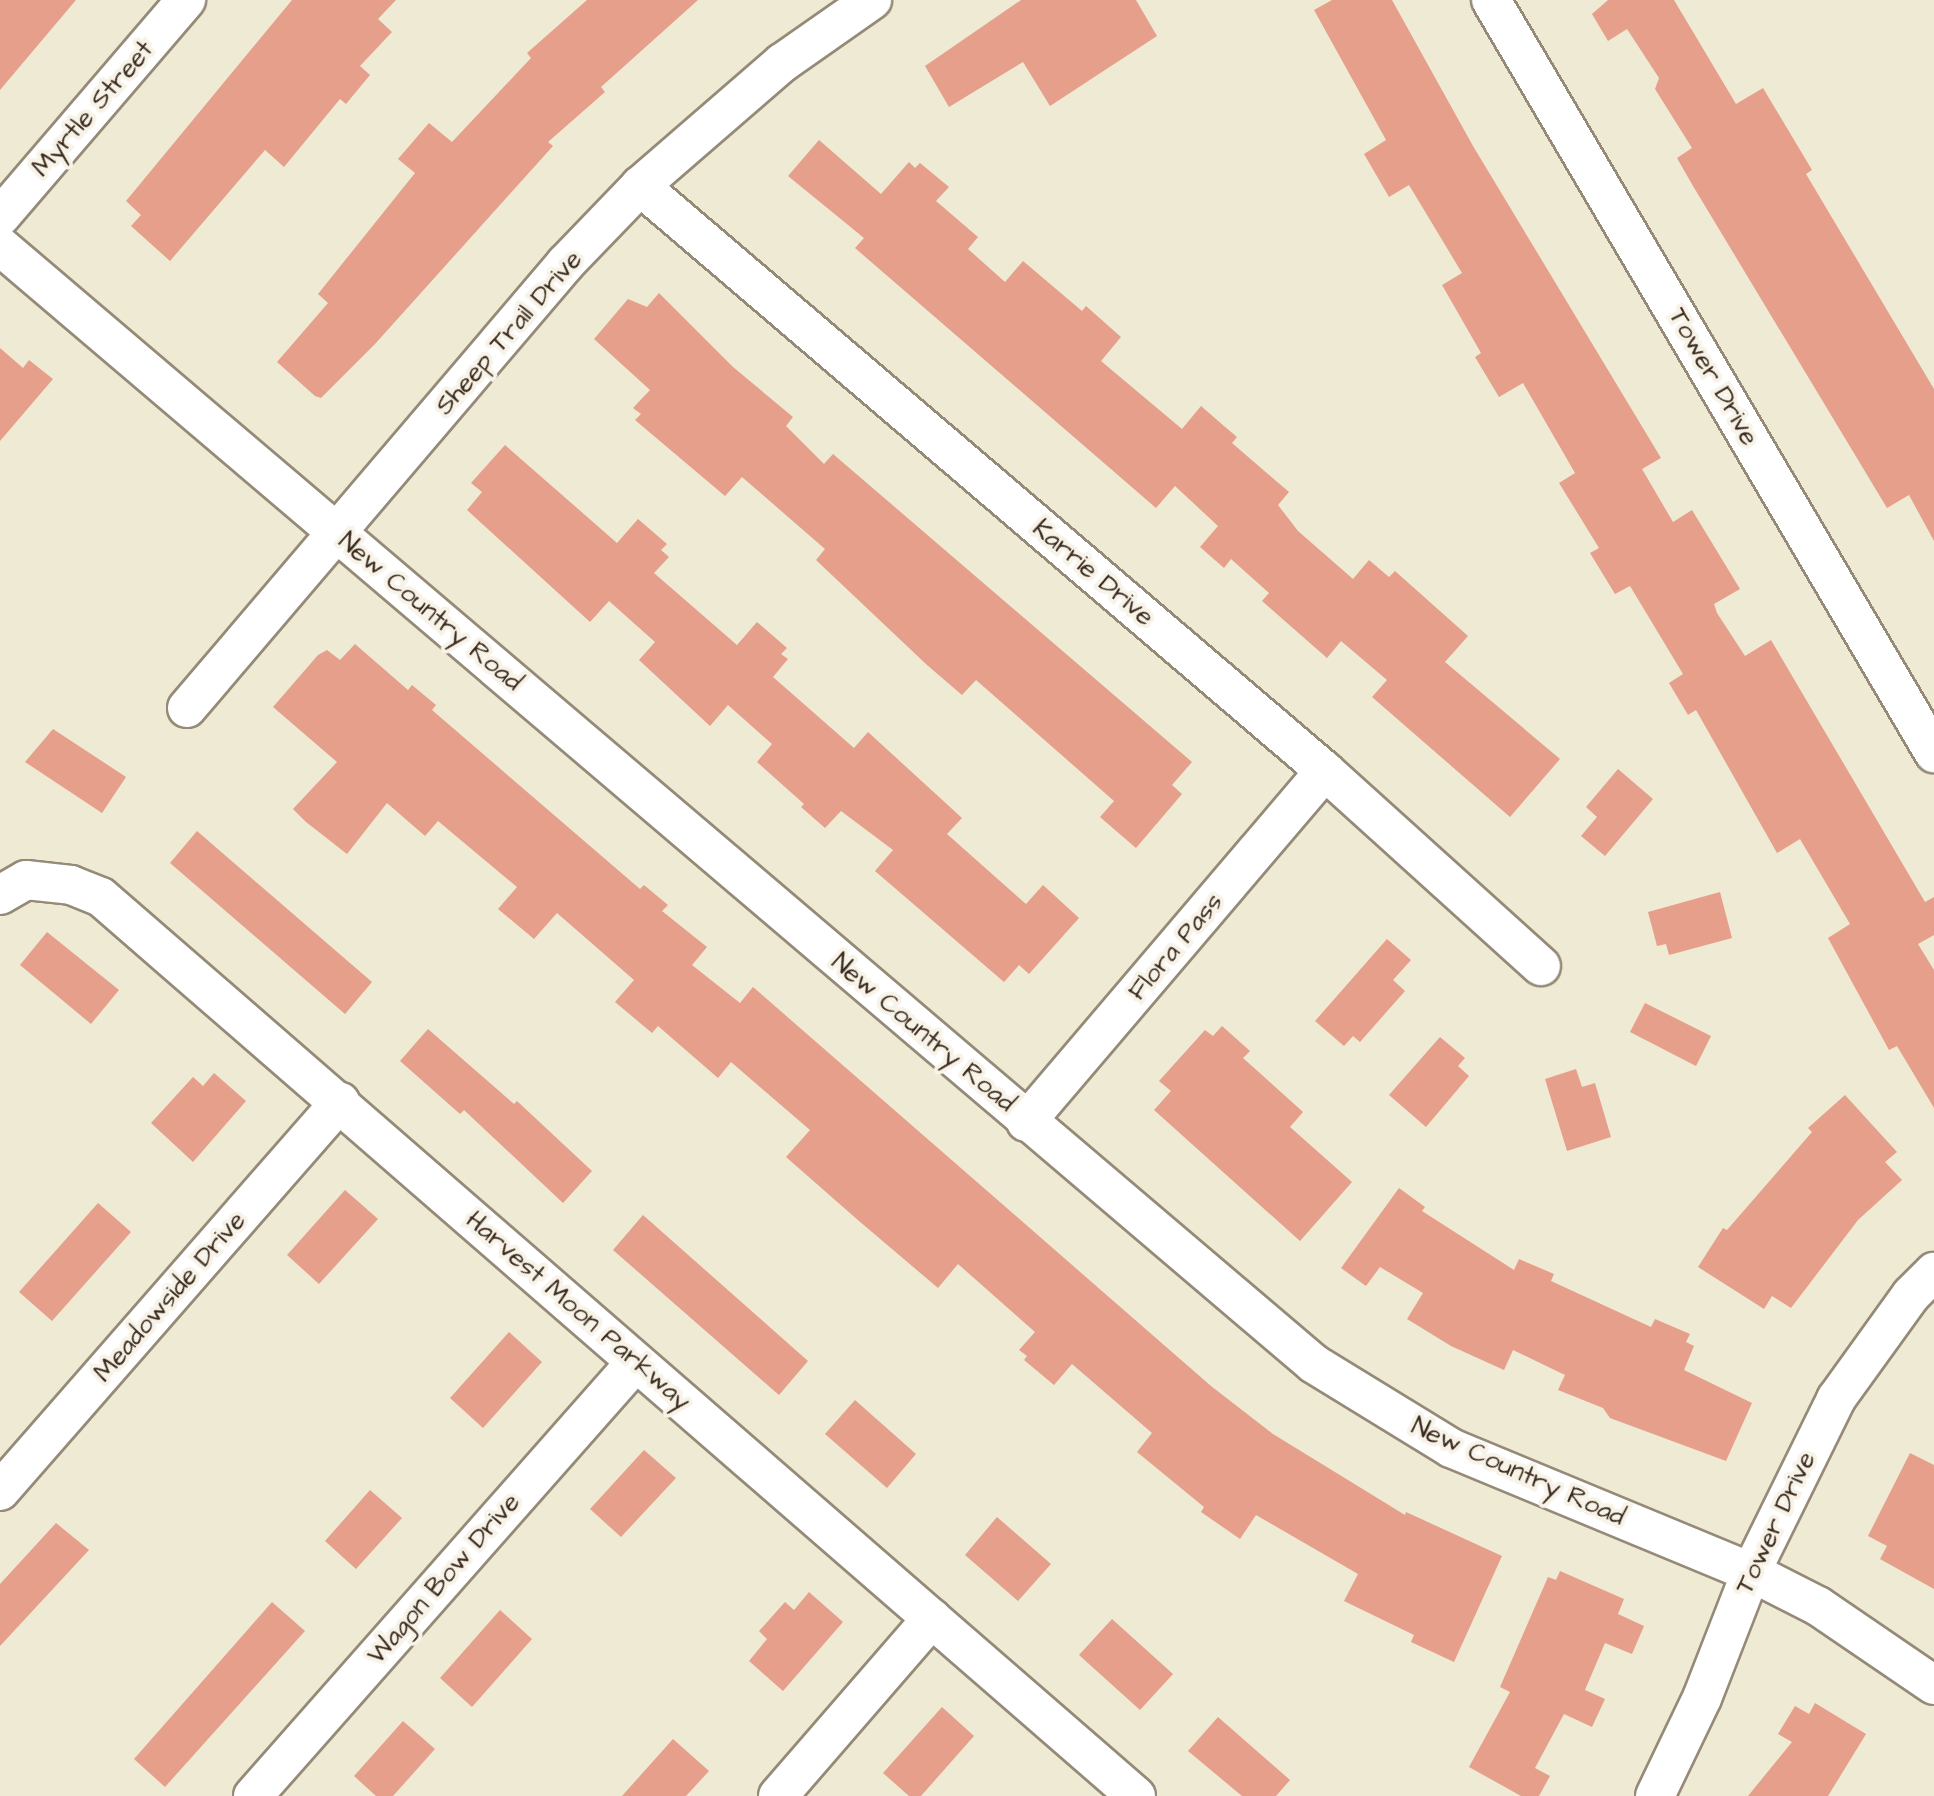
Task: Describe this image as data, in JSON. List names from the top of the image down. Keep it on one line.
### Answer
{"streets":{"street":["Myrtle Street","Sheep Trail Drive","Tower Drive","Karrie Drive","New Country Road","Flora Pass","Meadowside Drive","Harvest Moon Parkway","Wagon Bow Drive"]},"crossings":[["Sheep Trail Drive","Karrie Drive"],["Sheep Trail Drive","New Country Road"],["Tower Drive","New Country Road"],["Karrie Drive","Flora Pass"],["New Country Road","Flora Pass"],["Meadowside Drive","Harvest Moon Parkway"],["Harvest Moon Parkway","Wagon Bow Drive"]]}
